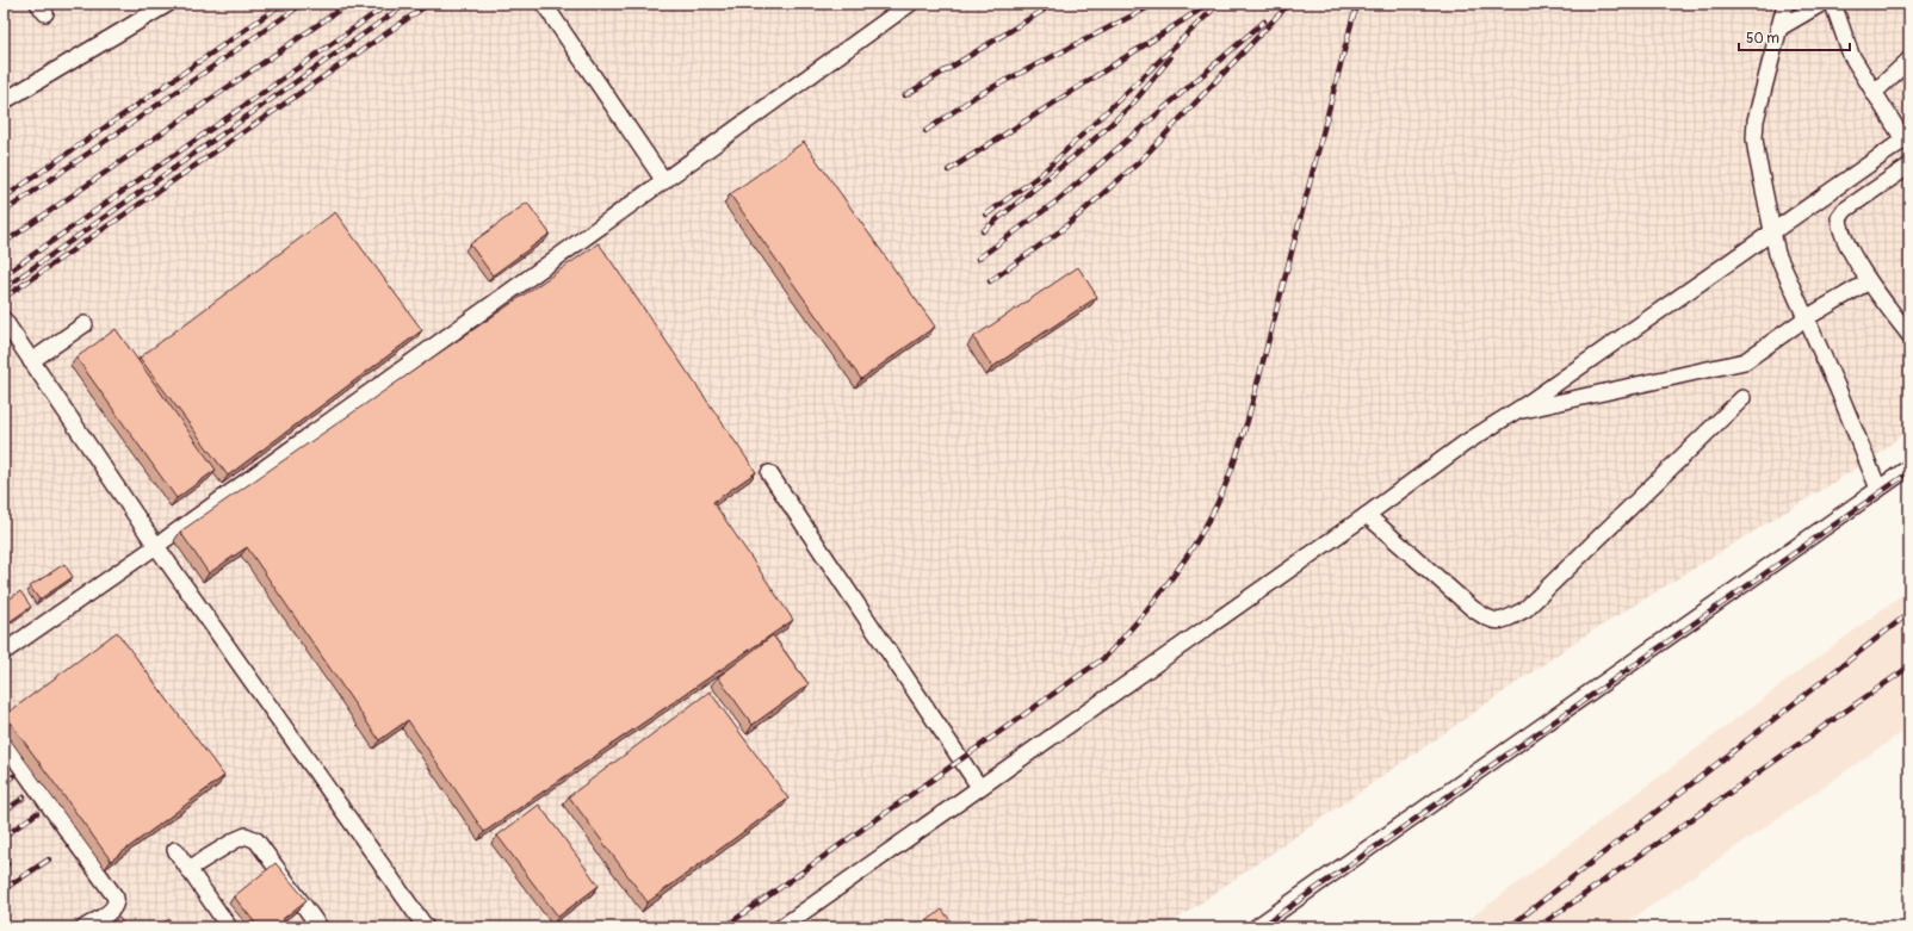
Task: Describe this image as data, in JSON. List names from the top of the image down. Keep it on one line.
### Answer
{"scale_bar":"50 m"}
